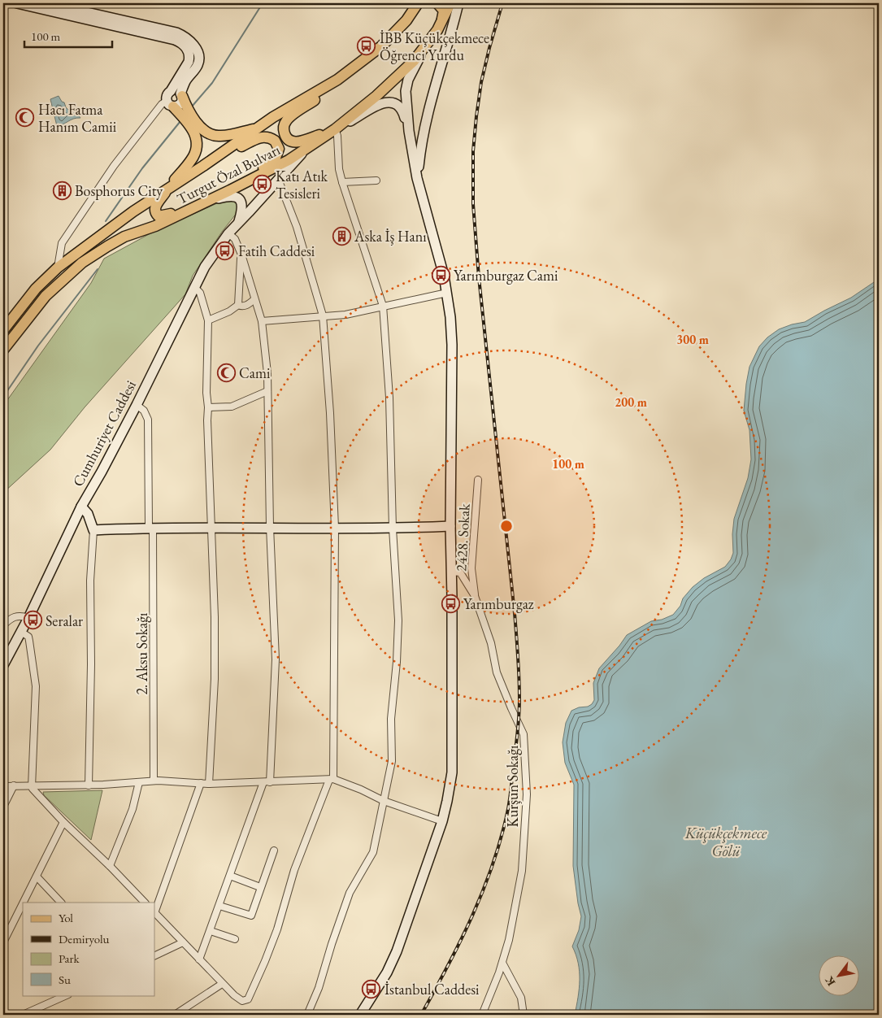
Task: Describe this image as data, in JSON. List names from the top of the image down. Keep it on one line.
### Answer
{"streets":{"main road":["Turgut Özal Bulvarı"],"street":["Cumhuriyet Caddesi","2428. Sokak","2. Aksu Sokağı","Kurşun Sokağı"]},"crossings":[["Turgut Özal Bulvarı","Cumhuriyet Caddesi"],["Cumhuriyet Caddesi","2. Aksu Sokağı"],["2428. Sokak","Kurşun Sokağı"]],"water":["Küçükçekmece Gölü"],"places":{"bus stop":["İBB Küçükçekmece Öğrenci Yurdu","Katı Atık Tesisleri","Fatih Caddesi","Yarımburgaz Cami","Yarımburgaz","Seralar","İstanbul Caddesi"],"mosque":["Hacı Fatma Hanım Camii","Cami"],"building":["Bosphorus City","Aska İş Hanı"]},"legend":["Yol","Demiryolu","Park","Su"],"scale_bar":"100 m","north":"bottom left","rings":["300 m","200 m","100 m"]}
